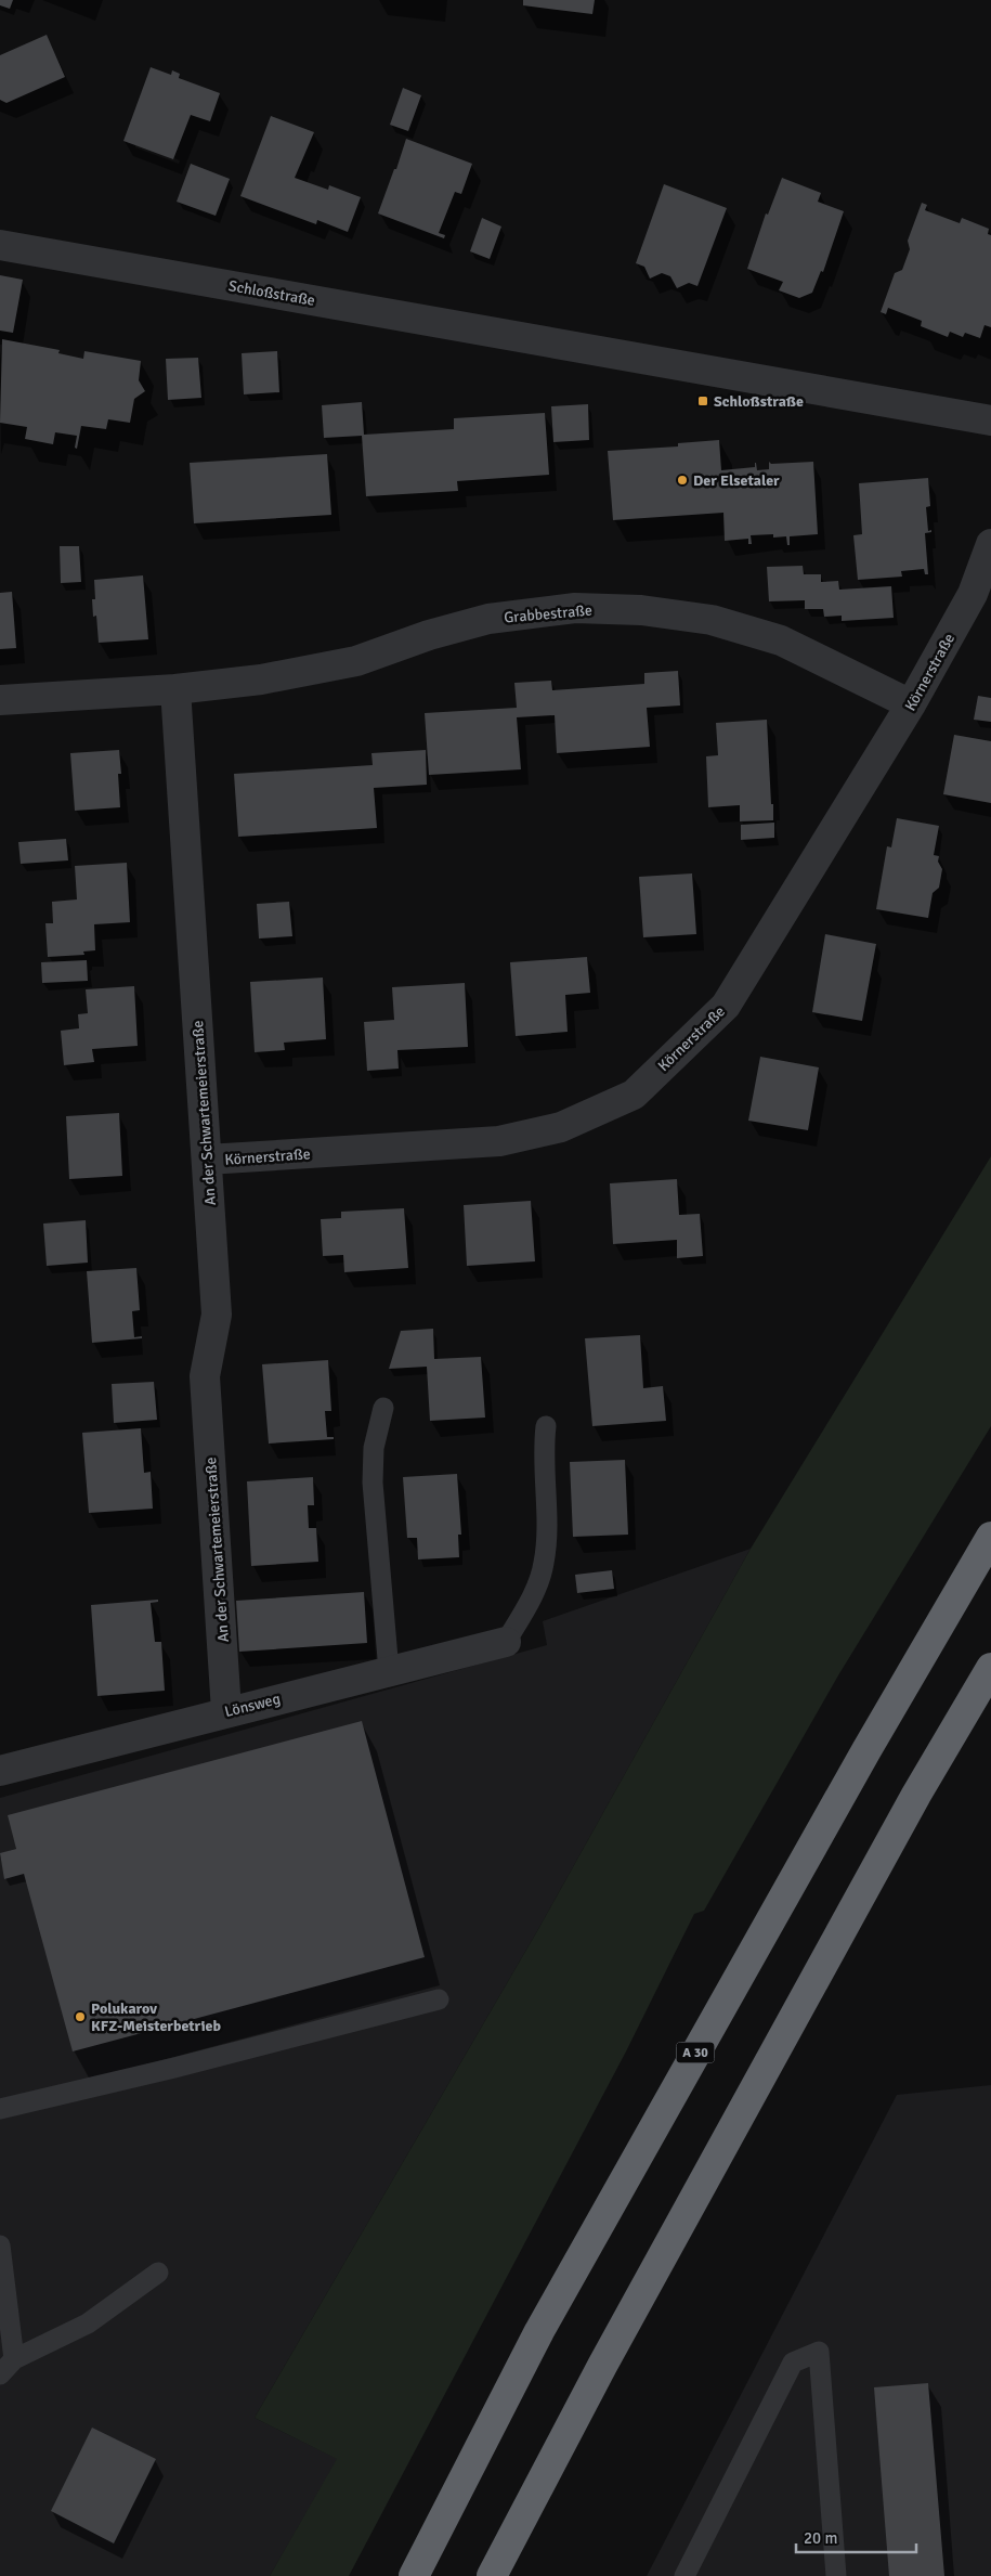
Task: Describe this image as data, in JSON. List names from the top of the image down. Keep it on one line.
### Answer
{"streets":{"highway":["A 30"],"street":["Schloßstraße","Grabbestraße","Körnerstraße","An der Schwartemeierstraße","Lönsweg"]},"crossings":[["Grabbestraße","Körnerstraße"],["Grabbestraße","An der Schwartemeierstraße"],["Körnerstraße","An der Schwartemeierstraße"],["An der Schwartemeierstraße","Lönsweg"]],"places":{"transit":["Schloßstraße"],"other":["Der Elsetaler","Polukarov KFZ-Meisterbetrieb"]},"scale_bar":"20 m"}
